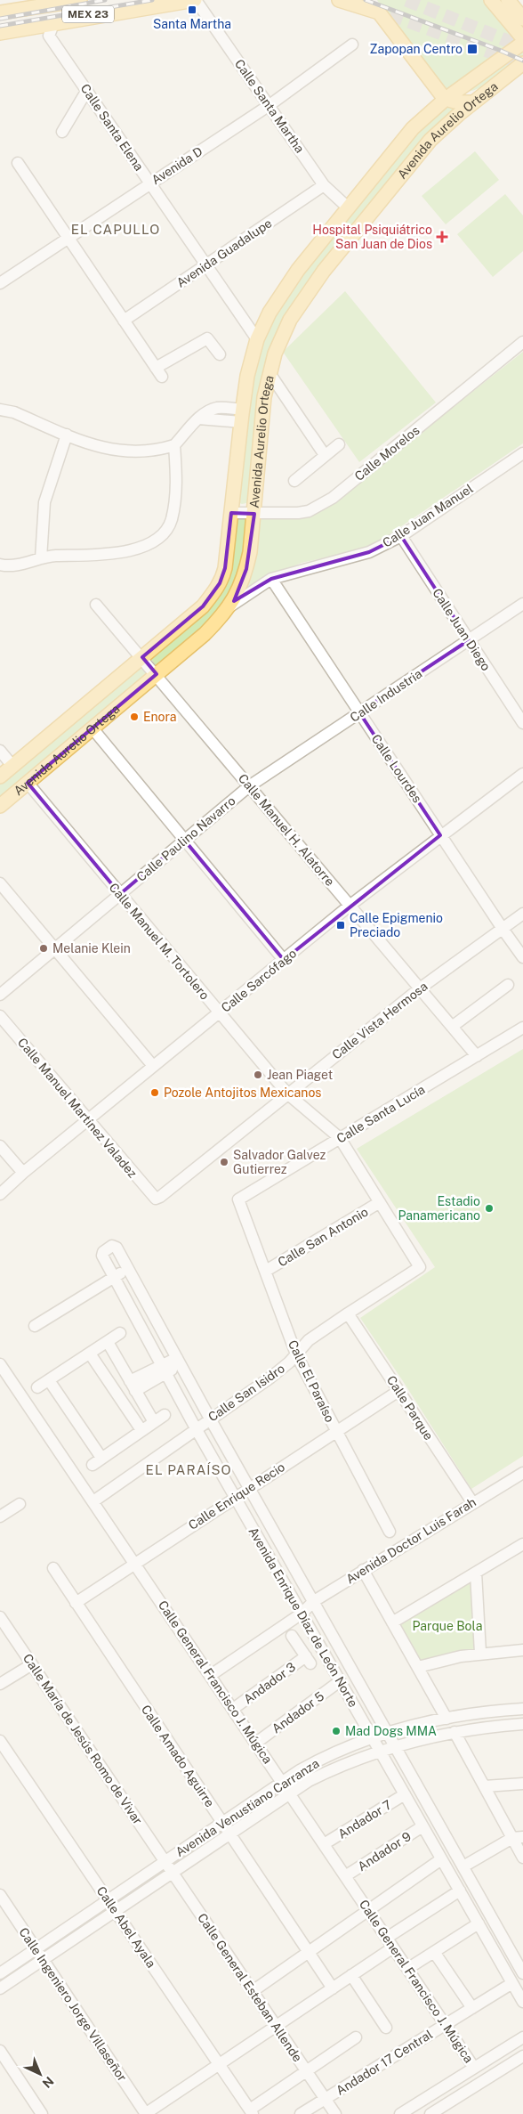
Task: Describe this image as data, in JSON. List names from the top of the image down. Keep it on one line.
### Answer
{"streets":{"main road":["MEX 23","Avenida Aurelio Ortega"],"street":["Calle Santa Martha","Calle Santa Elena","Avenida D","Avenida Guadalupe","Calle Morelos","Calle Juan Manuel","Calle Juan Diego","Calle Industria","Calle Lourdes","Calle Manuel H. Alatorre","Calle Paulino Navarro","Calle Manuel M. Tortolero","Calle Sarcófago","Calle Vista Hermosa","Calle Manuel Martínez Valadez","Calle Santa Lucía","Calle San Antonio","Calle El Paraíso","Calle San Isidro","Calle Parque","Calle Enrique Recio","Avenida Doctor Luis Farah","Avenida Enrique Díaz de León Norte","Calle General Francisco J. Múgica","Andador 3","Andador 5","Calle María de Jesús Romo de Vivar","Calle Amado Aguirre","Avenida Venustiano Carranza","Andador 7","Andador 9","Calle Abel Ayala","Calle General Esteban Allende","Calle Ingeniero Jorge Villaseñor","Andador 17 Central"]},"crossings":[["Calle Santa Martha","Avenida Aurelio Ortega"],["Calle Santa Martha","Avenida D"],["Calle Santa Martha","Avenida Guadalupe"],["Calle Santa Elena","Avenida Aurelio Ortega"],["Calle Santa Elena","Avenida D"],["Calle Santa Elena","Avenida Guadalupe"],["Avenida Aurelio Ortega","Calle Morelos"],["Avenida Aurelio Ortega","Calle Juan Manuel"],["Avenida Aurelio Ortega","Calle Manuel H. Alatorre"],["Avenida Aurelio Ortega","Calle Manuel M. Tortolero"],["Calle Juan Manuel","Calle Juan Diego"],["Calle Juan Manuel","Calle Lourdes"],["Calle Juan Diego","Calle Industria"],["Calle Industria","Calle Lourdes"],["Calle Industria","Calle Manuel H. Alatorre"],["Calle Industria","Calle Paulino Navarro"],["Calle Lourdes","Calle Sarcófago"],["Calle Lourdes","Calle Vista Hermosa"],["Calle Manuel H. Alatorre","Calle Paulino Navarro"],["Calle Manuel H. Alatorre","Calle Sarcófago"],["Calle Manuel H. Alatorre","Calle Vista Hermosa"],["Calle Manuel H. Alatorre","Calle Santa Lucía"],["Calle Paulino Navarro","Calle Manuel M. Tortolero"],["Calle Manuel M. Tortolero","Calle Sarcófago"],["Calle Manuel M. Tortolero","Calle Vista Hermosa"],["Calle Manuel M. Tortolero","Calle Santa Lucía"],["Calle Manuel M. Tortolero","Calle San Antonio"],["Calle Manuel M. Tortolero","Calle San Isidro"],["Calle Sarcófago","Calle Manuel Martínez Valadez"],["Calle Vista Hermosa","Calle Manuel Martínez Valadez"],["Calle Santa Lucía","Calle El Paraíso"],["Calle San Antonio","Calle El Paraíso"],["Calle El Paraíso","Calle San Isidro"],["Calle El Paraíso","Calle Enrique Recio"],["Calle San Isidro","Calle Parque"],["Calle San Isidro","Avenida Enrique Díaz de León Norte"],["Calle San Isidro","Calle General Francisco J. Múgica"],["Calle Parque","Calle Enrique Recio"],["Calle Parque","Avenida Doctor Luis Farah"],["Calle Enrique Recio","Avenida Enrique Díaz de León Norte"],["Calle Enrique Recio","Calle General Francisco J. Múgica"],["Calle Enrique Recio","Calle Amado Aguirre"],["Avenida Doctor Luis Farah","Avenida Enrique Díaz de León Norte"],["Avenida Doctor Luis Farah","Calle General Francisco J. Múgica"],["Avenida Enrique Díaz de León Norte","Andador 3"],["Avenida Enrique Díaz de León Norte","Andador 5"],["Avenida Enrique Díaz de León Norte","Avenida Venustiano Carranza"],["Avenida Enrique Díaz de León Norte","Andador 7"],["Avenida Enrique Díaz de León Norte","Andador 9"],["Avenida Enrique Díaz de León Norte","Andador 17 Central"],["Calle General Francisco J. Múgica","Andador 3"],["Calle General Francisco J. Múgica","Andador 5"],["Calle General Francisco J. Múgica","Avenida Venustiano Carranza"],["Calle General Francisco J. Múgica","Andador 7"],["Calle General Francisco J. Múgica","Andador 9"],["Calle General Francisco J. Múgica","Andador 17 Central"],["Calle María de Jesús Romo de Vivar","Avenida Venustiano Carranza"],["Calle María de Jesús Romo de Vivar","Calle General Esteban Allende"],["Calle Amado Aguirre","Avenida Venustiano Carranza"],["Avenida Venustiano Carranza","Calle Abel Ayala"],["Avenida Venustiano Carranza","Calle General Esteban Allende"],["Avenida Venustiano Carranza","Calle Ingeniero Jorge Villaseñor"],["Calle General Esteban Allende","Andador 17 Central"]],"districts":["EL CAPULLO","EL PARAÍSO"],"parks":["Parque Bola"],"places":{"transit":["Santa Martha","Zapopan Centro","Calle Epigmenio Preciado"],"health":["Hospital Psiquiátrico San Juan de Dios"],"other":["Enora","Melanie Klein","Jean Piaget","Pozole Antojitos Mexicanos","Salvador Galvez Gutierrez","Estadio Panamericano","Mad Dogs MMA"]},"north":"bottom right"}
